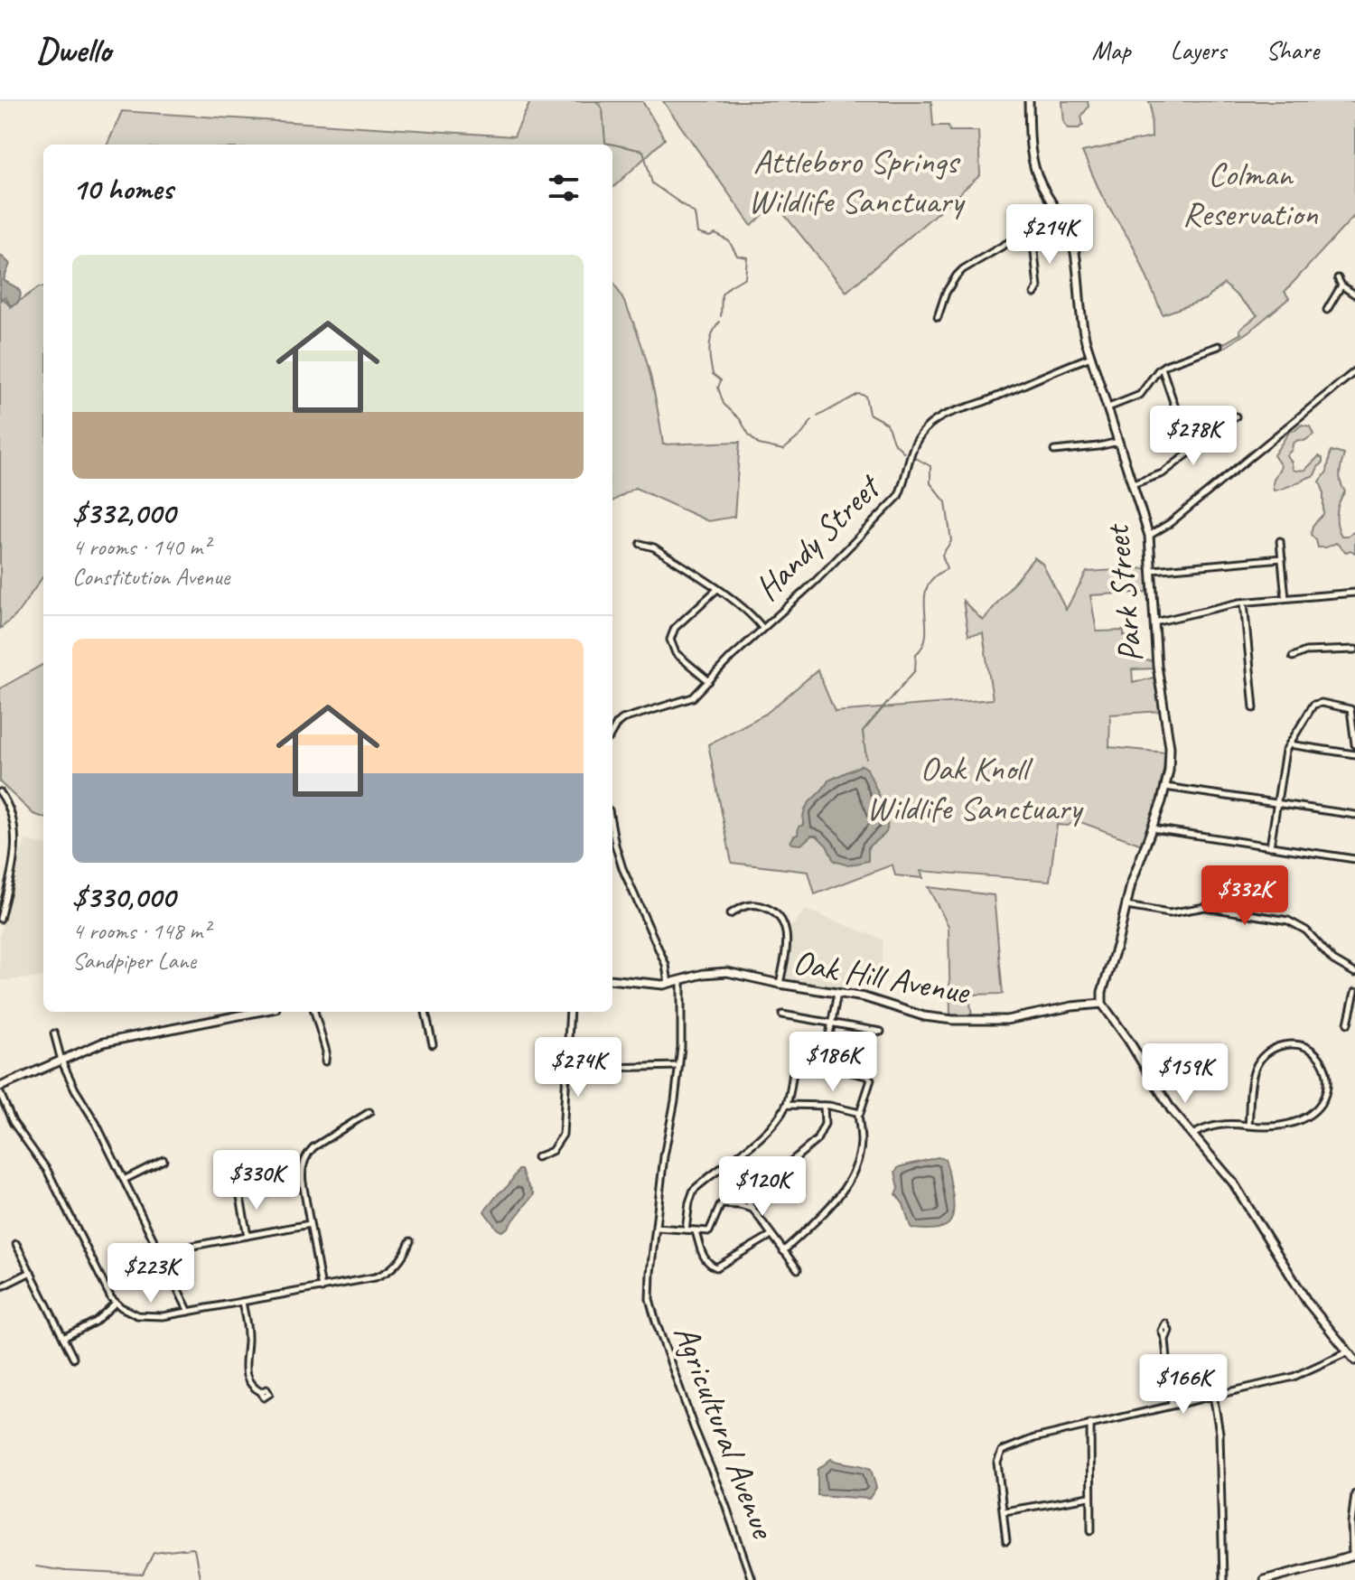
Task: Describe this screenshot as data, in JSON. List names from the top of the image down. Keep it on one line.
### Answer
{"streets":{"main road":["Park Street","Oak Hill Avenue"],"street":["Handy Street","Agricultural Avenue"]},"crossings":[["Handy Street","Park Street"],["Park Street","Oak Hill Avenue"]],"parks":["Attleboro Springs Wildlife Sanctuary","Colman Reservation","Oak Knoll Wildlife Sanctuary"],"page":{"header":"Dwello","nav":["Map","Layers","Share"],"heading":"10 homes","price":["$214K","$278K","$332K","$186K","$274K","$159K","$330K","$120K","$223K","$166K"],"list":[{"name":"$332,000","note":"4 rooms · 140 m² · Constitution Avenue"},{"name":"$330,000","note":"4 rooms · 148 m² · Sandpiper Lane"}]}}
